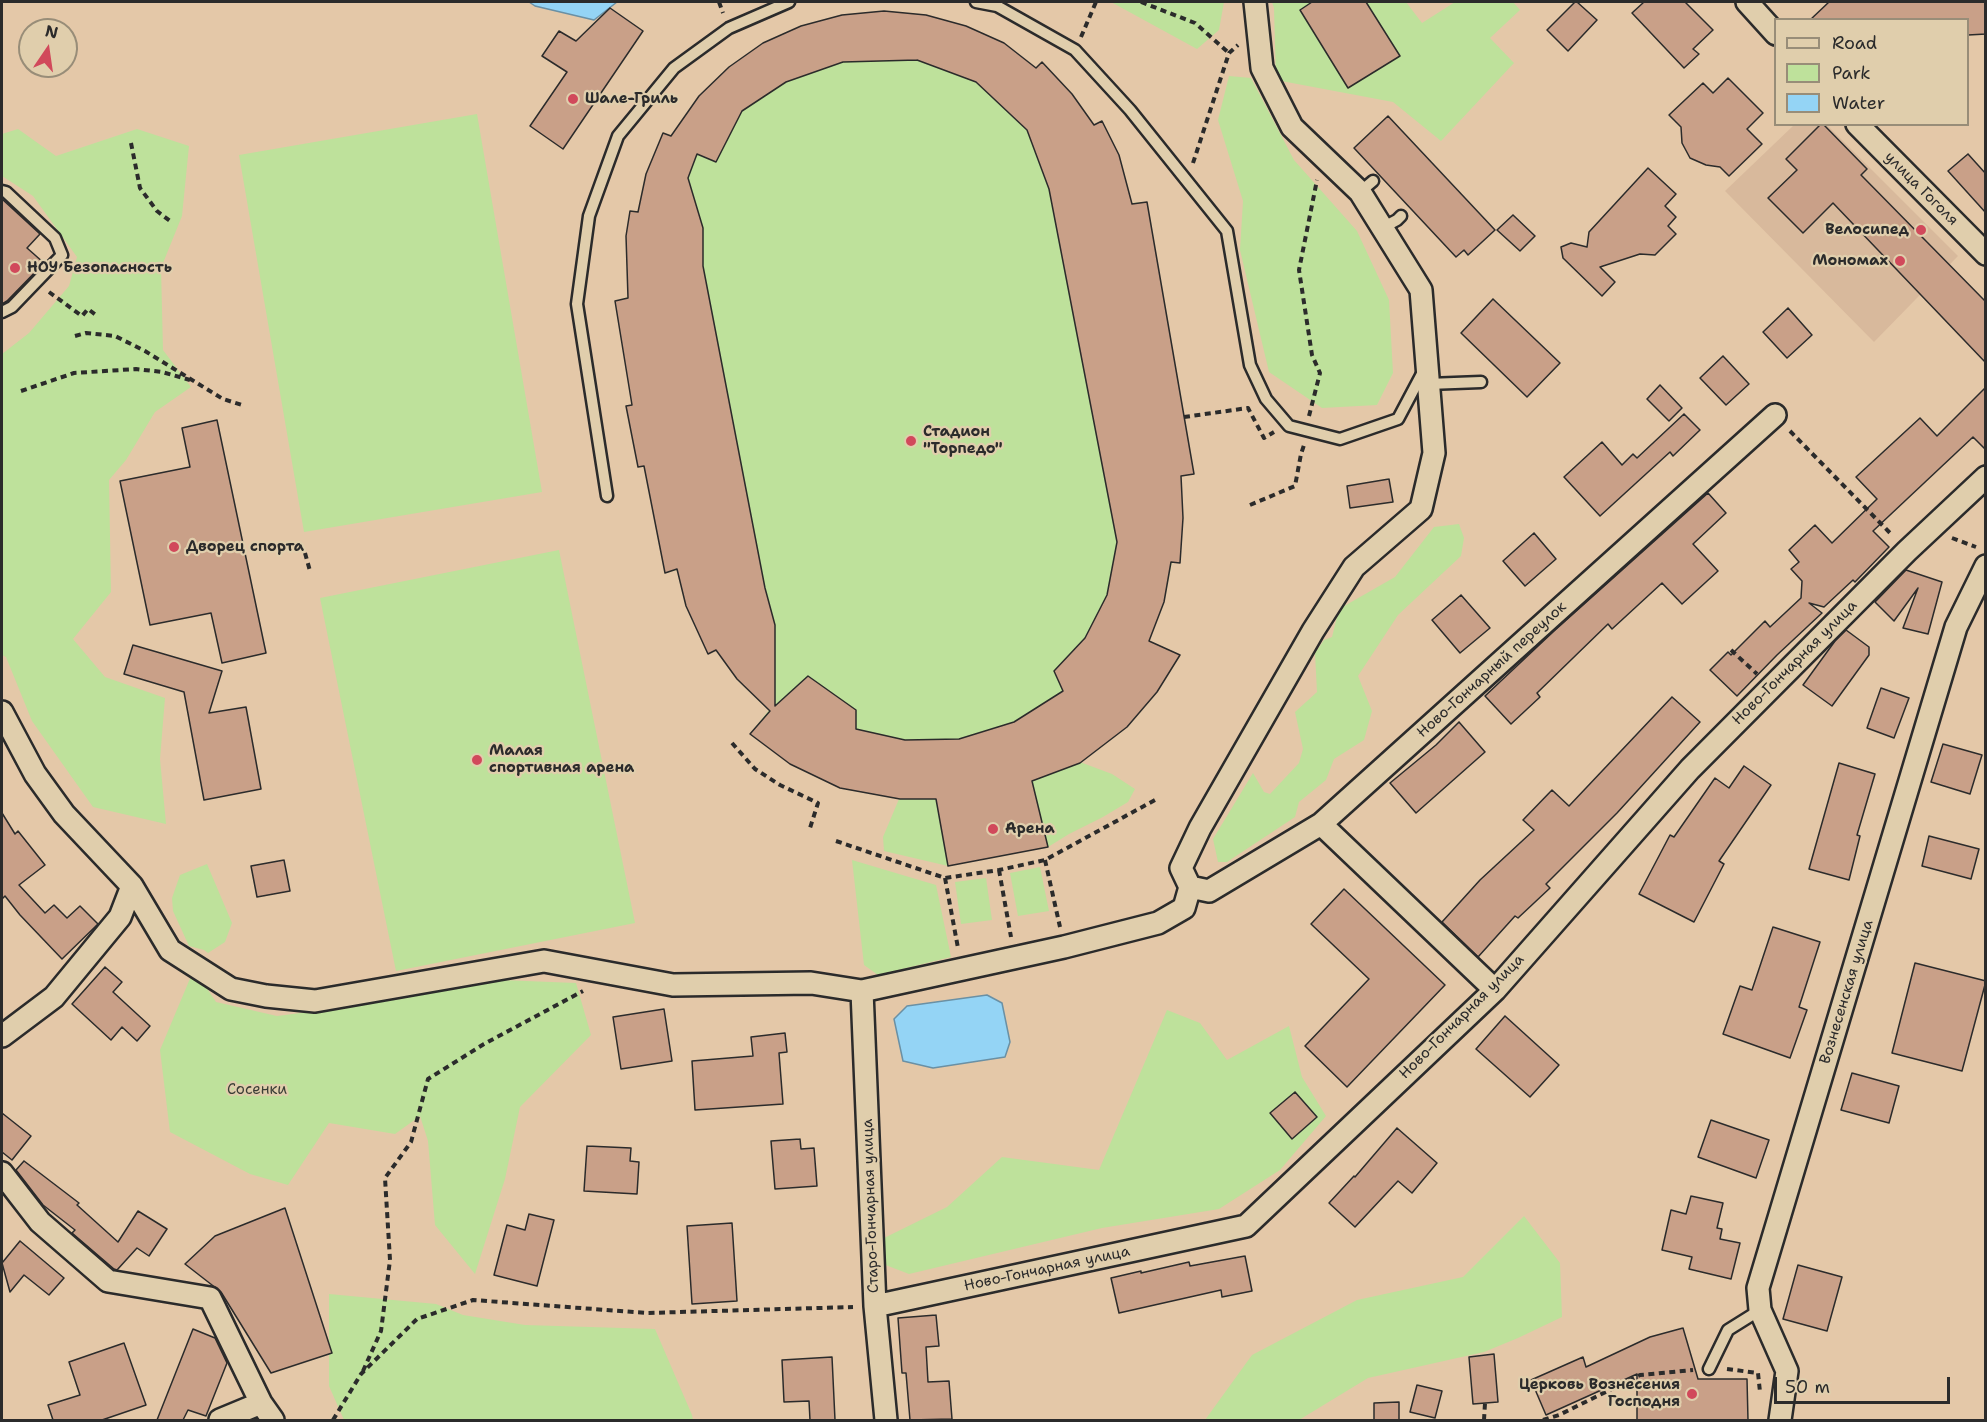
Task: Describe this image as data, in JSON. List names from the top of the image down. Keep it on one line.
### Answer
{"streets":{"street":["улица Гоголя","Ново-Гончарная улица","Ново-Гончарный переулок","Вознесенская улица","Старо-Гончарная улица"]},"crossings":[["Ново-Гончарная улица","Старо-Гончарная улица"]],"parks":["Сосенки"],"places":["Шале-Гриль","Велосипед","Мономах","НОУ Безопасность","Стадион \"Торпедо\"","Дворец спорта","Малая спортивная арена","Арена","Церковь Вознесения Господня"],"legend":["Road","Park","Water"],"scale_bar":"50 m","north":"top"}
